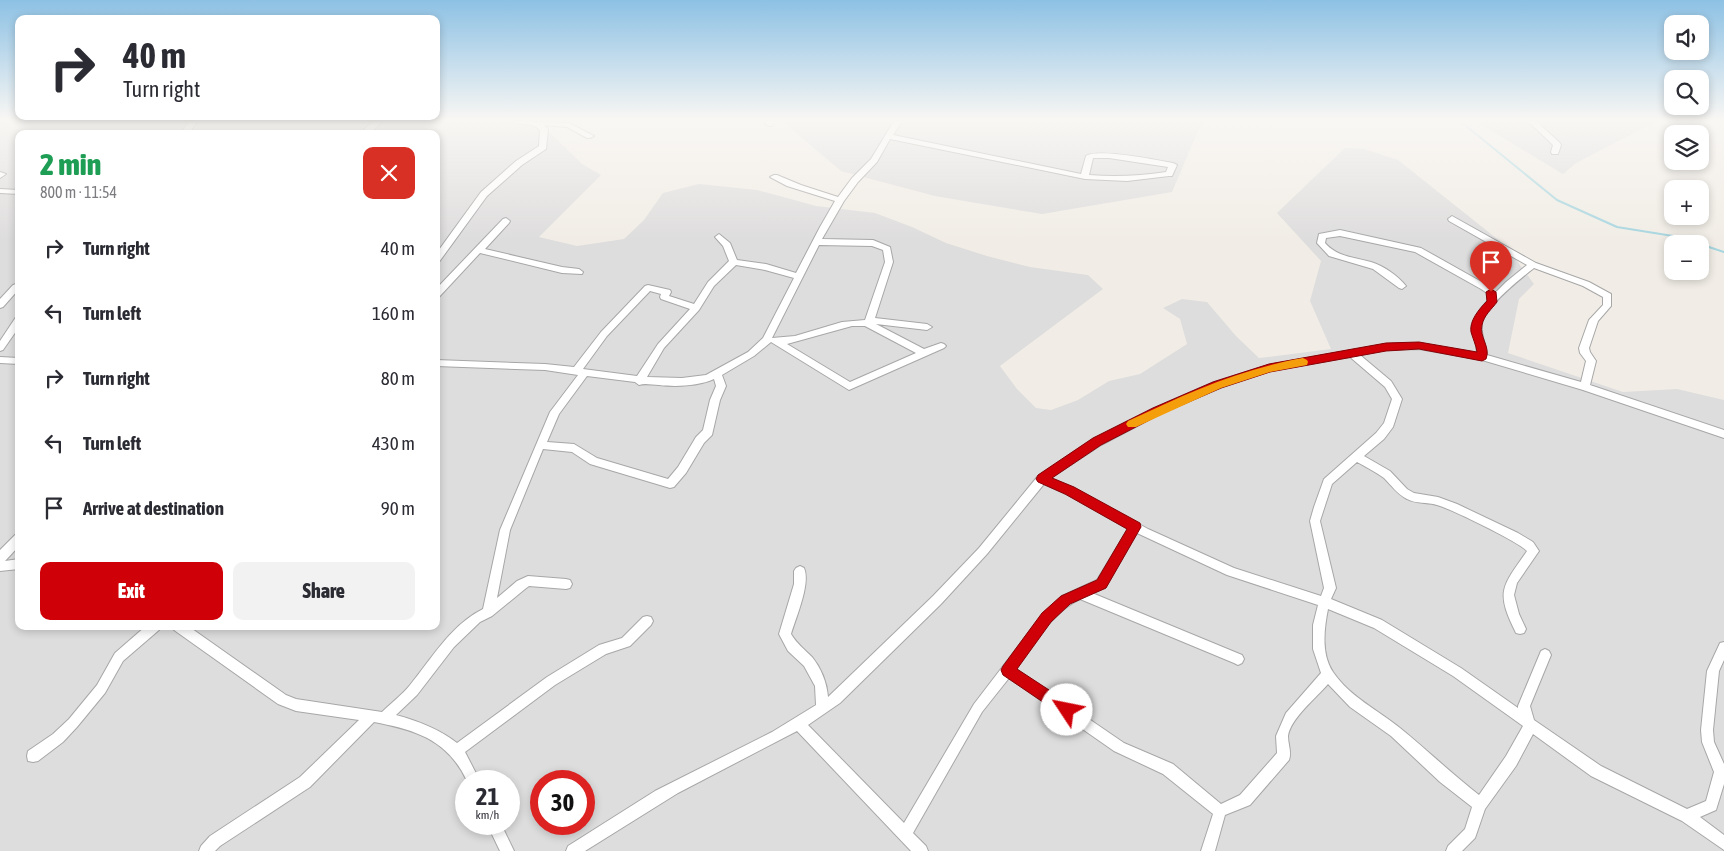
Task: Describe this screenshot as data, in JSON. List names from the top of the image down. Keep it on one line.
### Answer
{"page":{"map_buttons":["+","−"],"turn":["40 m","Turn right"],"heading":["2 min","800 m · 11:54"],"list":[{"name":"Turn right","value":"40 m"},{"name":"Turn left","value":"160 m"},{"name":"Turn right","value":"80 m"},{"name":"Turn left","value":"430 m"},{"name":"Arrive at destination","value":"90 m"}],"buttons":["Exit","Share"],"speed":"21 km/h","limit":"30"}}
